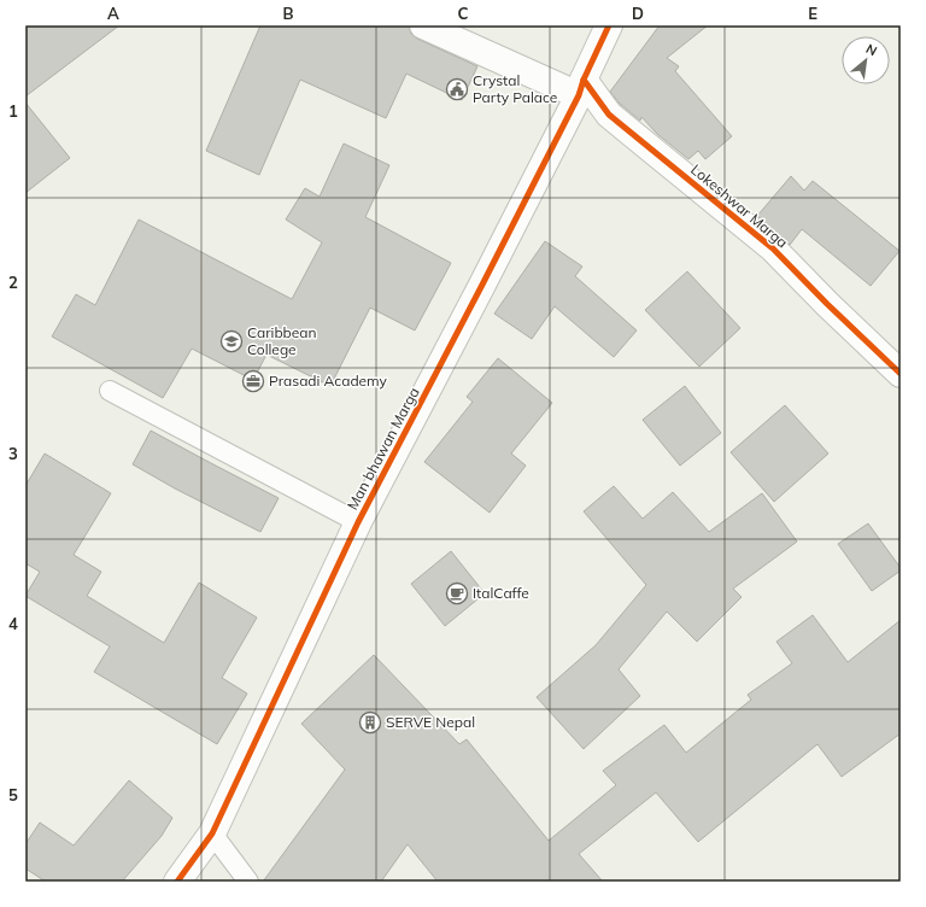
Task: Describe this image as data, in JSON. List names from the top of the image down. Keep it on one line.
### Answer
{"streets":{"street":["Lokeshwar Marga","Man bhawan Marga"]},"crossings":[["Lokeshwar Marga","Man bhawan Marga"]],"places":{"public building":["Crystal Party Palace"],"school or university":["Caribbean College"],"office":["Prasadi Academy"],"cafe":["ItalCaffe"],"building":["SERVE Nepal"]},"north":"top right","grid":{"columns":["A","B","C","D","E"],"rows":["1","2","3","4","5"]}}
